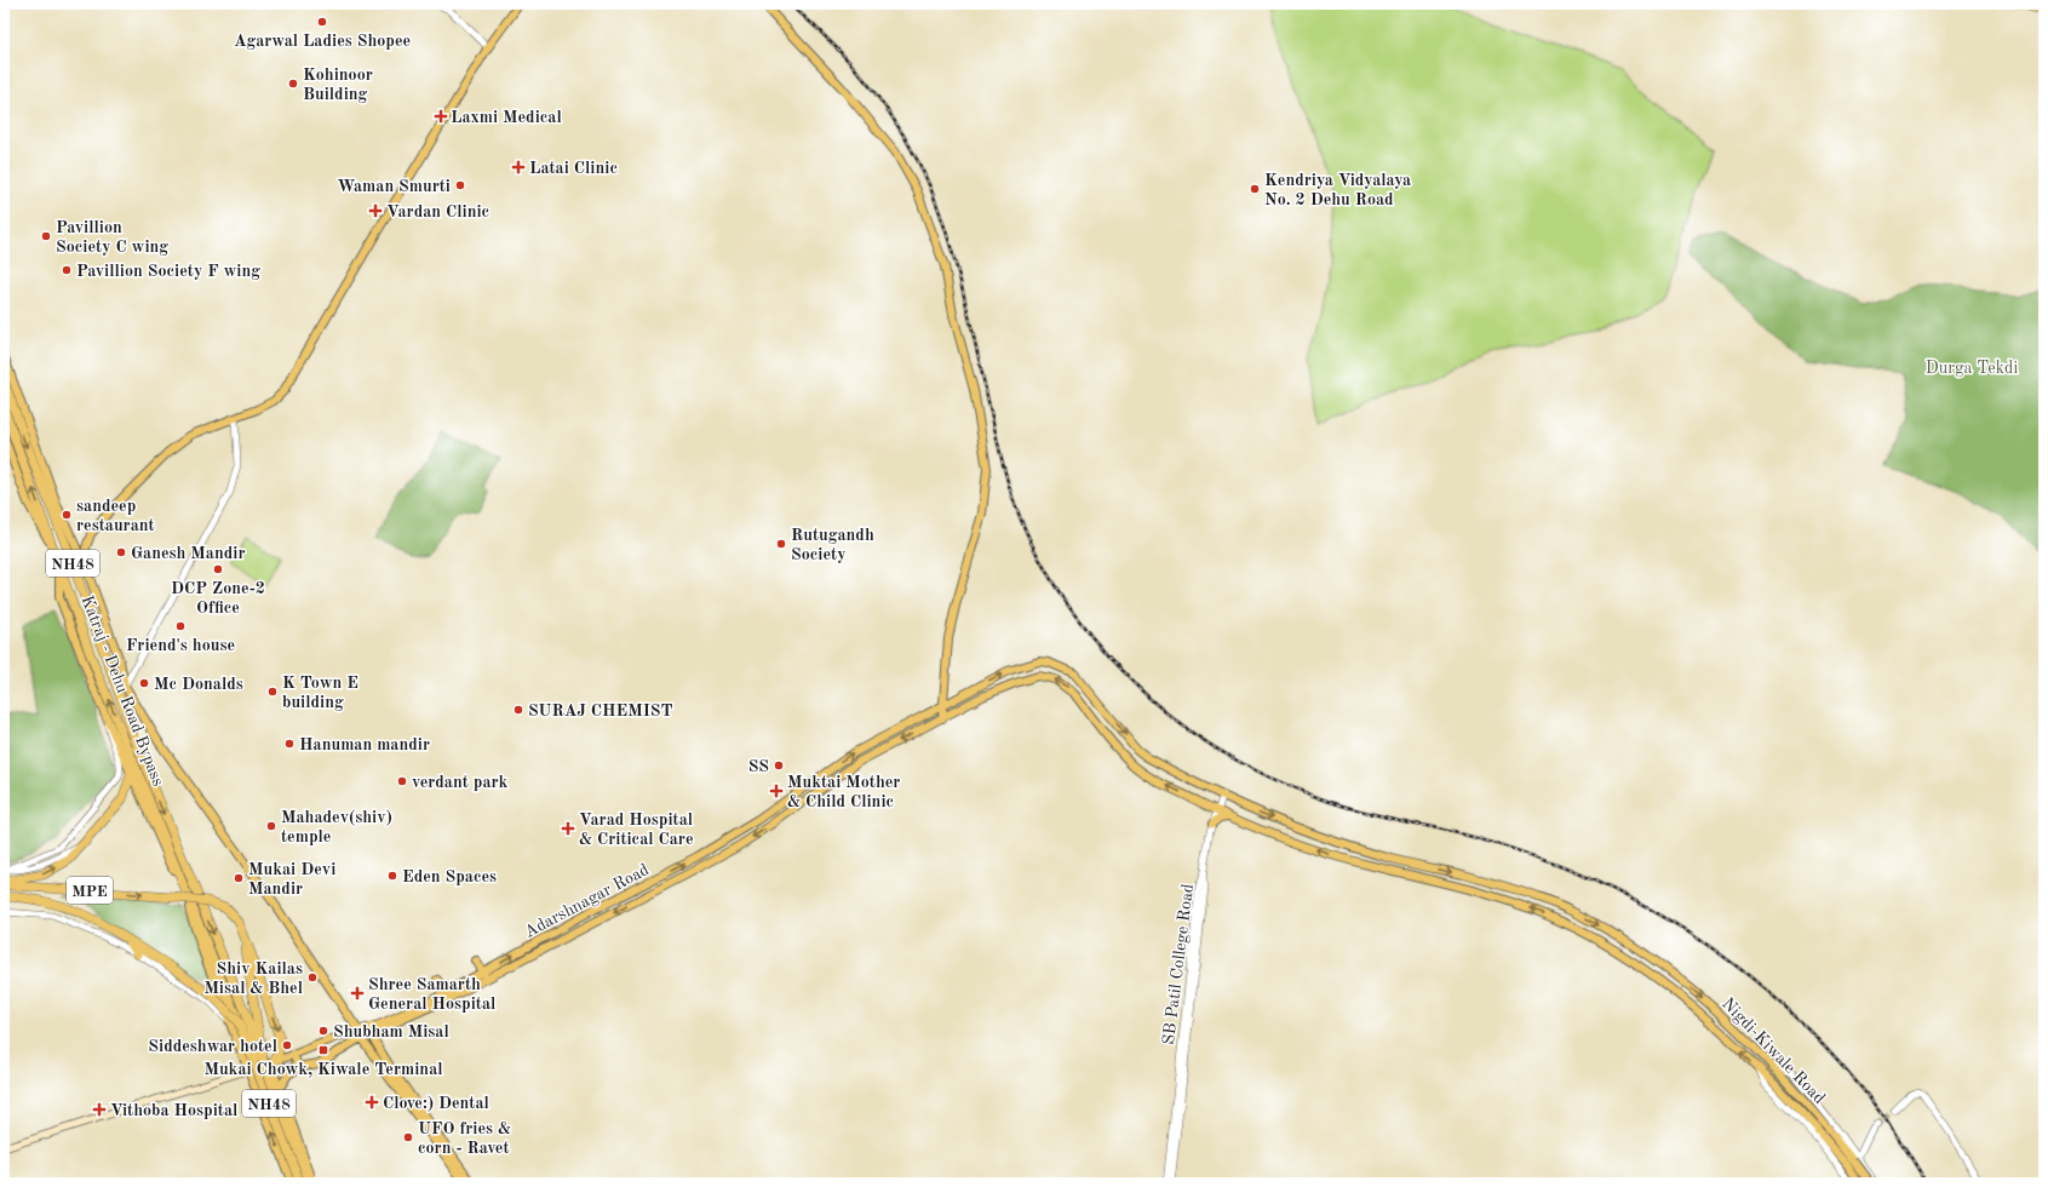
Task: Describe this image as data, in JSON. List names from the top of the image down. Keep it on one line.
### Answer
{"streets":{"highway":["NH48","Katraj - Dehu Road Bypass","MPE"],"main road":["Adarshnagar Road","Nigdi-Kiwale Road"],"street":["SB Patil College Road"]},"crossings":[["NH48","Katraj - Dehu Road Bypass"],["NH48","MPE"],["Adarshnagar Road","Nigdi-Kiwale Road"]],"parks":["Durga Tekdi"],"places":{"other":["Agarwal Ladies Shopee","Kohinoor Building","Waman Smurti","Kendriya Vidyalaya No. 2 Dehu Road","Pavillion Society C wing","Pavillion Society F wing","sandeep restaurant","Rutugandh Society","Ganesh Mandir","DCP Zone-2 Office","Friend's house","Mc Donalds","K Town E building","SURAJ CHEMIST","Hanuman mandir","SS","verdant park","Mahadev(shiv) temple","Eden Spaces","Mukai Devi Mandir","Shiv Kailas Misal & Bhel","Shubham Misal","Siddeshwar hotel","UFO fries & corn - Ravet"],"health":["Laxmi Medical","Latai Clinic","Vardan Clinic","Muktai Mother & Child Clinic","Varad Hospital & Critical Care","Shree Samarth General Hospital","Clove:) Dental","Vithoba Hospital"],"transit":["Mukai Chowk, Kiwale Terminal"]}}
